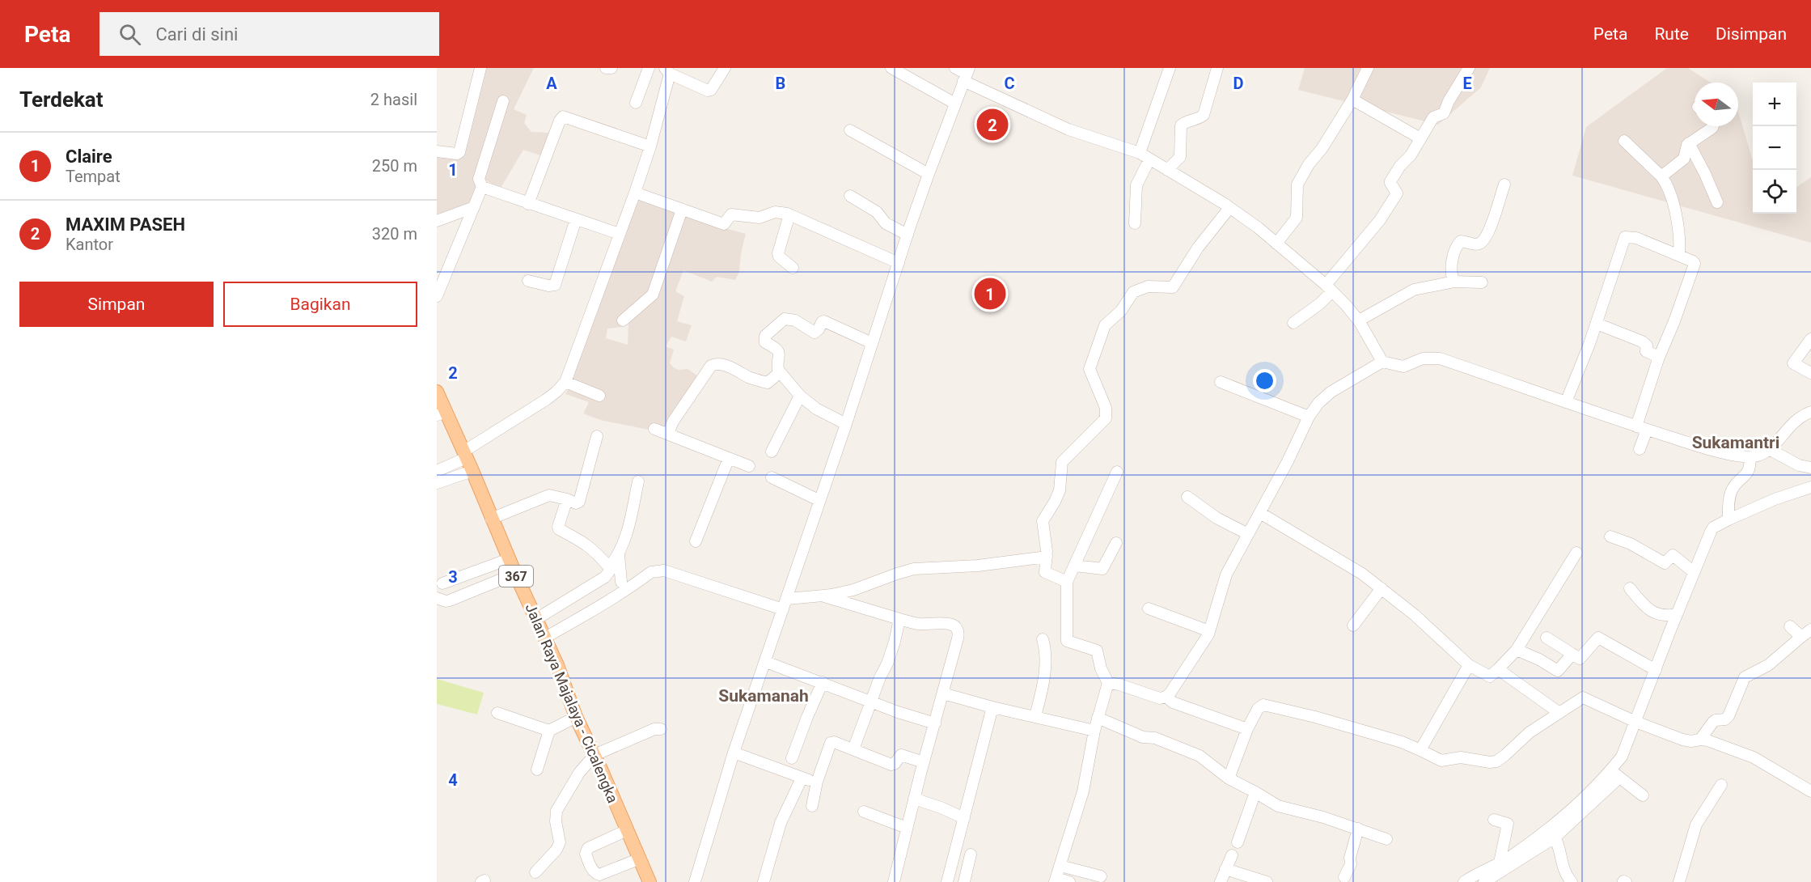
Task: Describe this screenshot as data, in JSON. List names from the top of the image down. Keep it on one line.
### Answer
{"streets":{"main road":["367","Jalan Raya Majalaya - Cicalengka"]},"districts":["Sukamantri","Sukamanah"],"north":"left","page":{"header":"Peta","search":"Cari di sini","nav":["Peta","Rute","Disimpan"],"heading":["Terdekat","2 hasil"],"map_buttons":["+","−"],"pins":["2","1"],"list":[{"mark":"1","name":"Claire","note":"Tempat","value":"250 m"},{"mark":"2","name":"MAXIM PASEH","note":"Kantor","value":"320 m"}],"buttons":["Simpan","Bagikan"]},"grid":{"columns":["A","B","C","D","E"],"rows":["1","2","3","4"]}}
